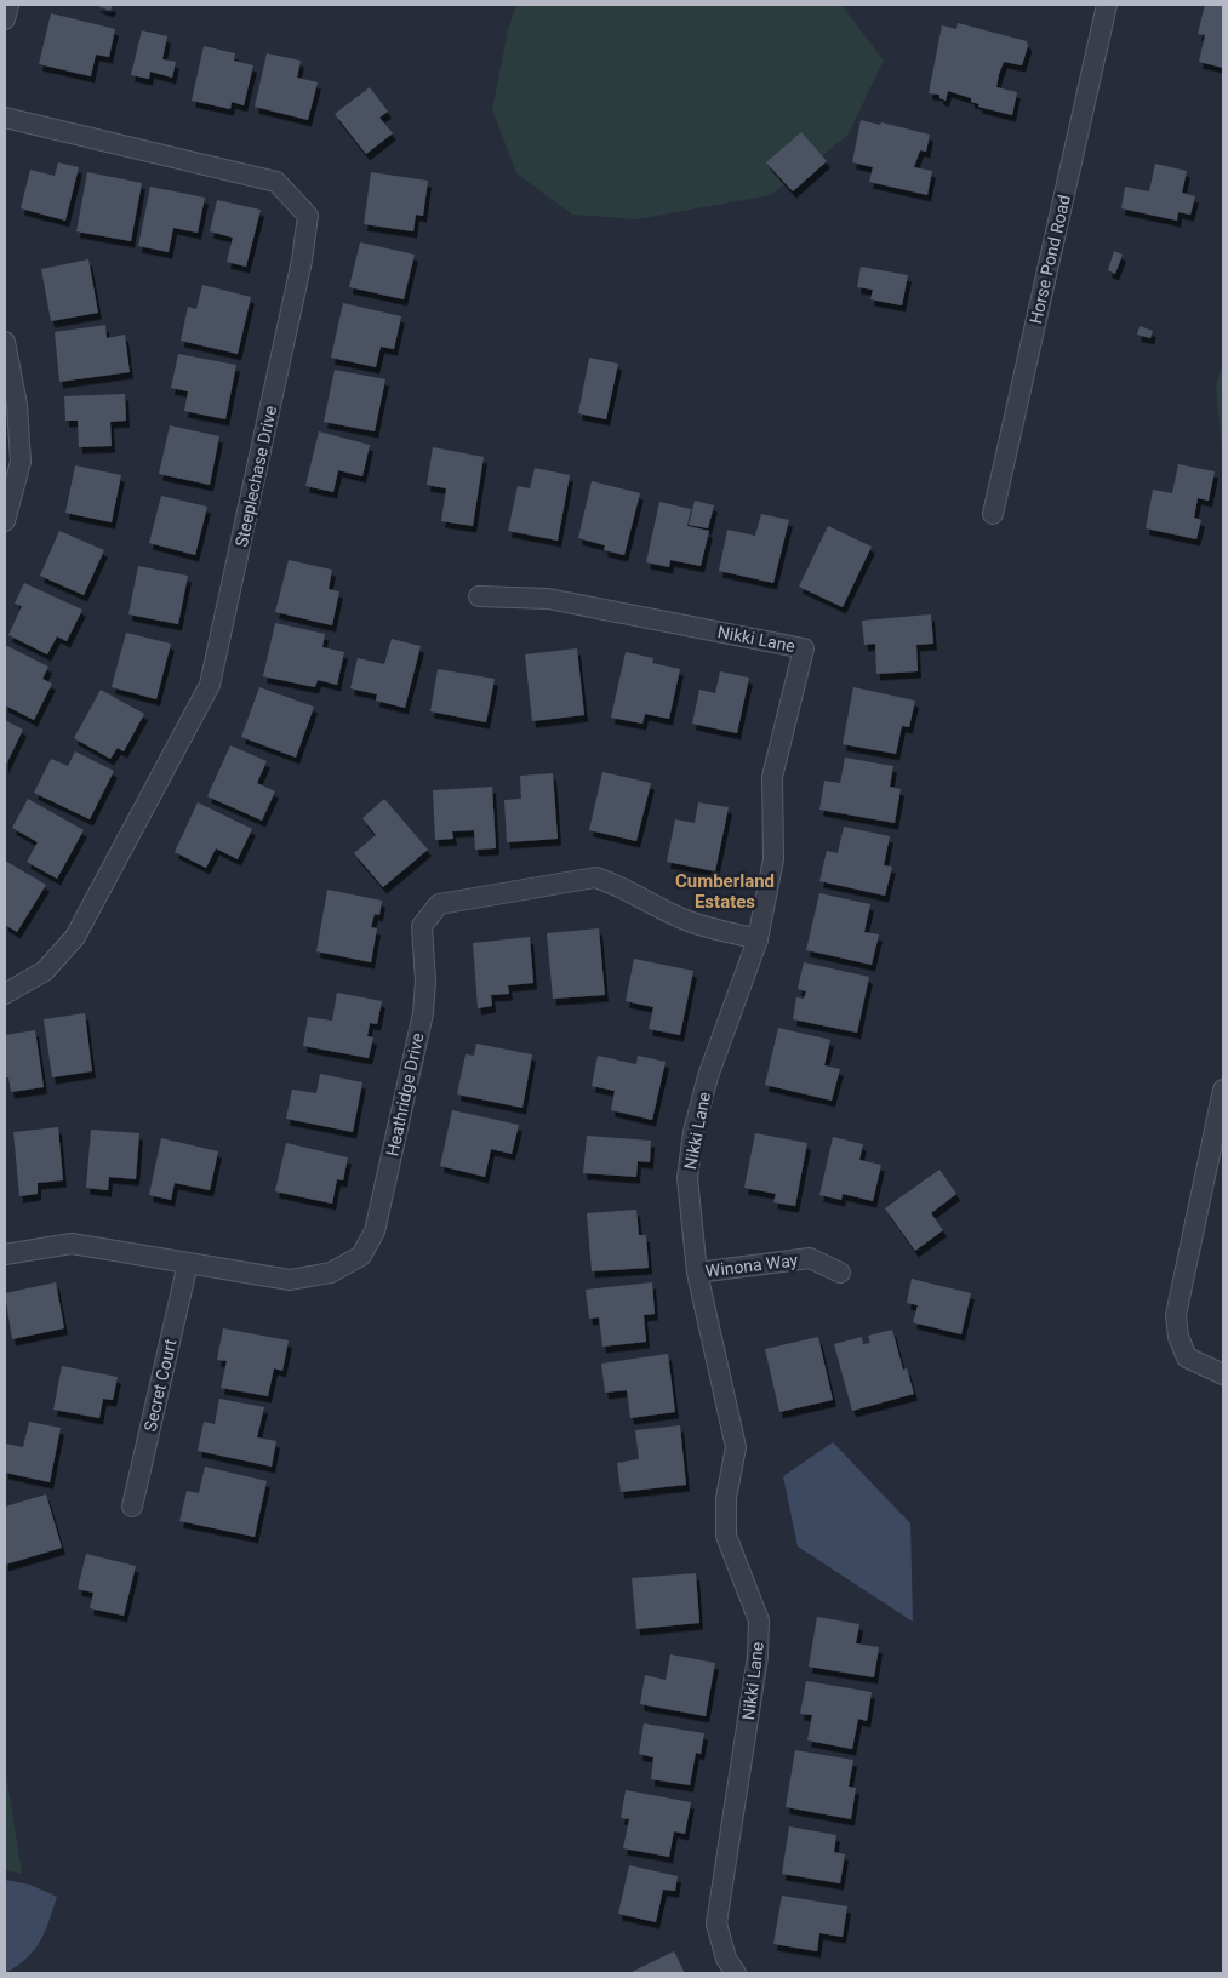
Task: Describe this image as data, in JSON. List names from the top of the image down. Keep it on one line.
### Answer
{"streets":{"street":["Horse Pond Road","Steeplechase Drive","Nikki Lane","Heathridge Drive","Winona Way","Secret Court"]},"crossings":[["Nikki Lane","Heathridge Drive"],["Nikki Lane","Winona Way"],["Heathridge Drive","Secret Court"]],"districts":["Cumberland Estates"]}
